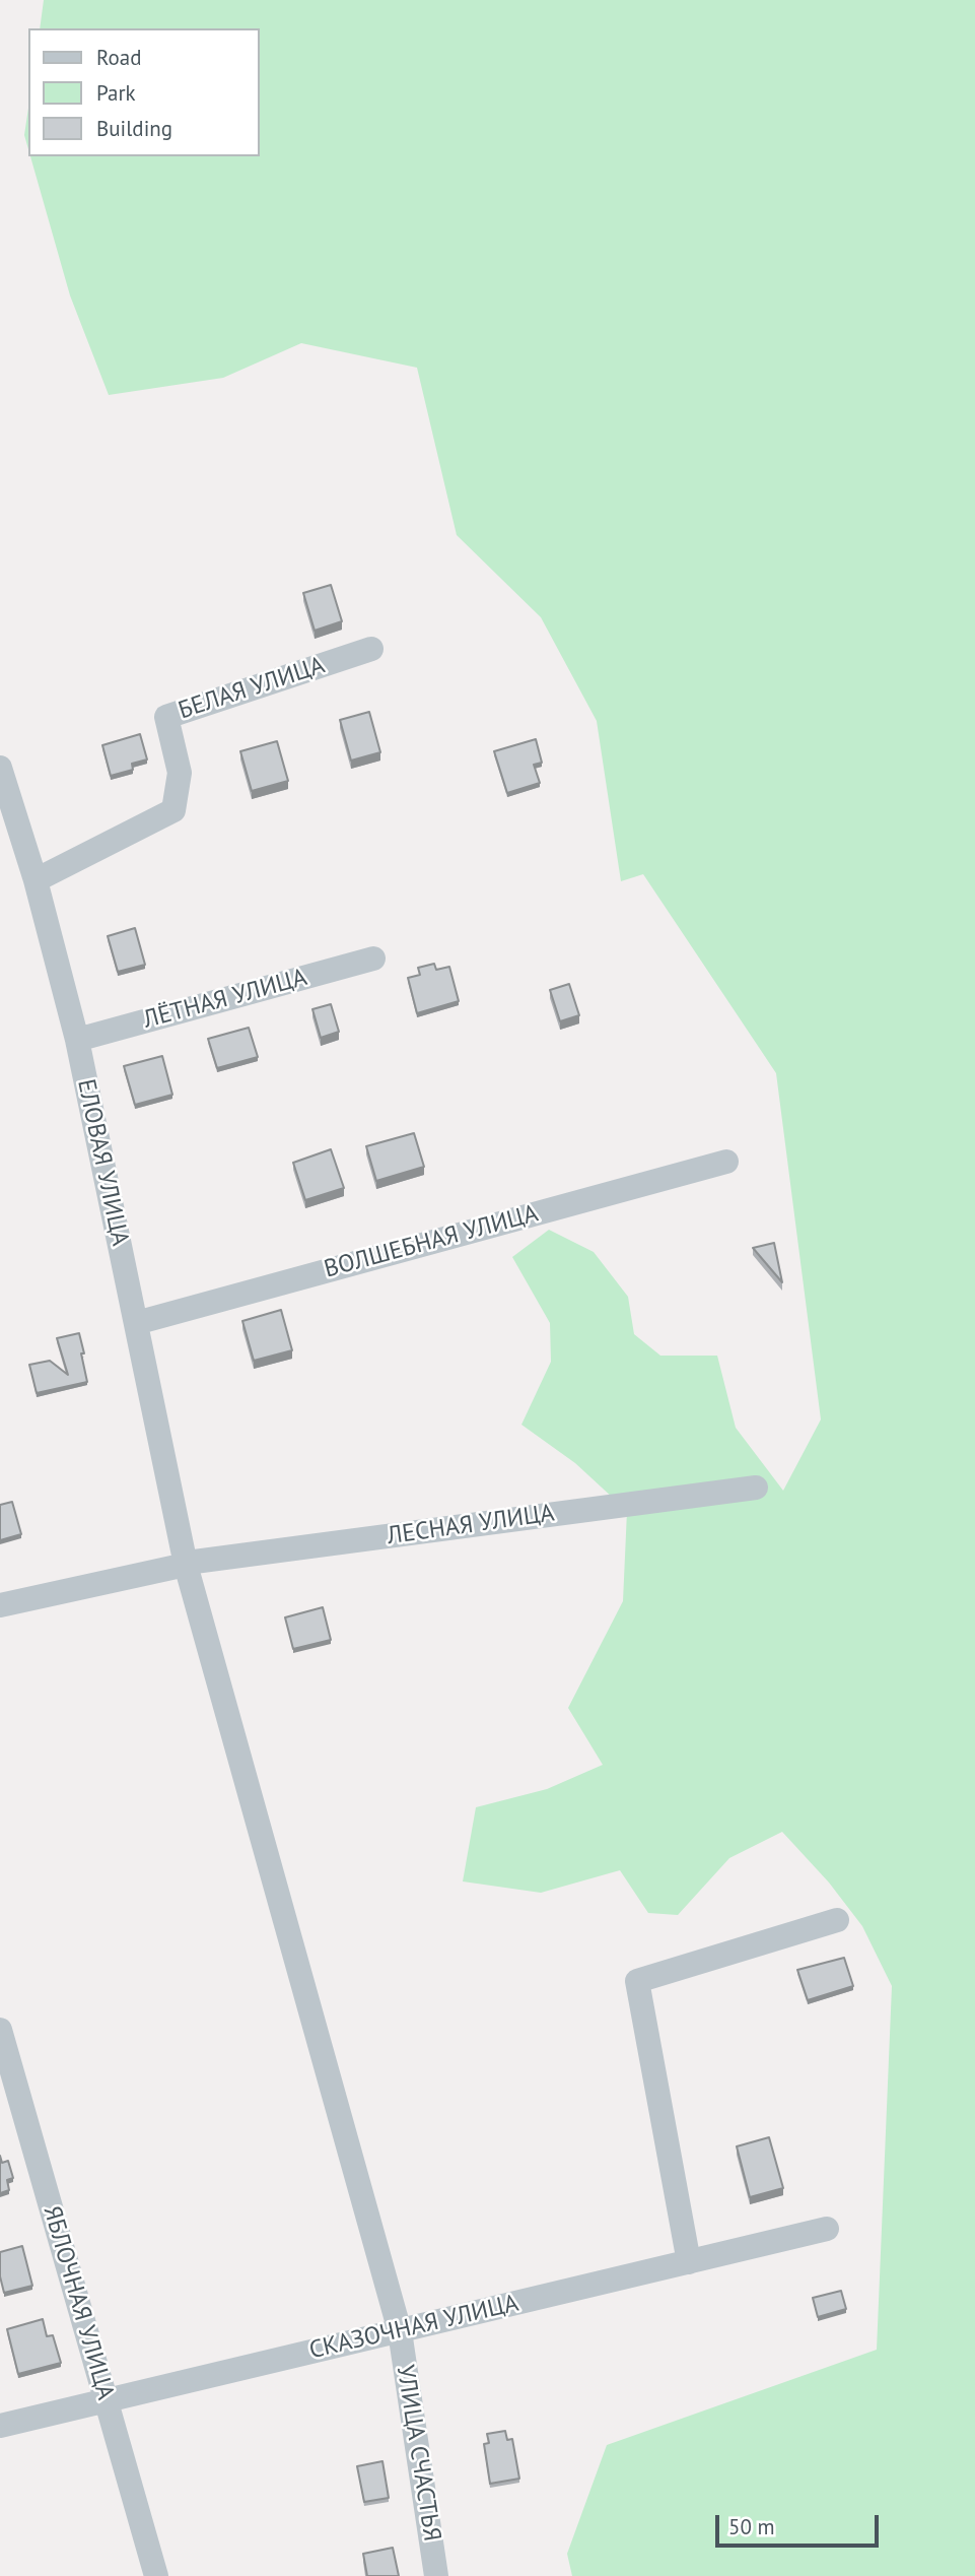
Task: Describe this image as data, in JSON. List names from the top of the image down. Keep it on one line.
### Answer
{"streets":{"street":["БЕЛАЯ УЛИЦА","ЛЁТНАЯ УЛИЦА","ЕЛОВАЯ УЛИЦА","ВОЛШЕБНАЯ УЛИЦА","ЛЕСНАЯ УЛИЦА","ЯБЛОЧНАЯ УЛИЦА","СКАЗОЧНАЯ УЛИЦА","УЛИЦА СЧАСТЬЯ"]},"crossings":[["БЕЛАЯ УЛИЦА","ЕЛОВАЯ УЛИЦА"],["ЛЁТНАЯ УЛИЦА","ЕЛОВАЯ УЛИЦА"],["ЕЛОВАЯ УЛИЦА","ВОЛШЕБНАЯ УЛИЦА"],["ЕЛОВАЯ УЛИЦА","ЛЕСНАЯ УЛИЦА"],["ЕЛОВАЯ УЛИЦА","УЛИЦА СЧАСТЬЯ"],["ЛЕСНАЯ УЛИЦА","УЛИЦА СЧАСТЬЯ"],["ЯБЛОЧНАЯ УЛИЦА","СКАЗОЧНАЯ УЛИЦА"],["СКАЗОЧНАЯ УЛИЦА","УЛИЦА СЧАСТЬЯ"]],"legend":["Road","Park","Building"],"scale_bar":"50 m"}
